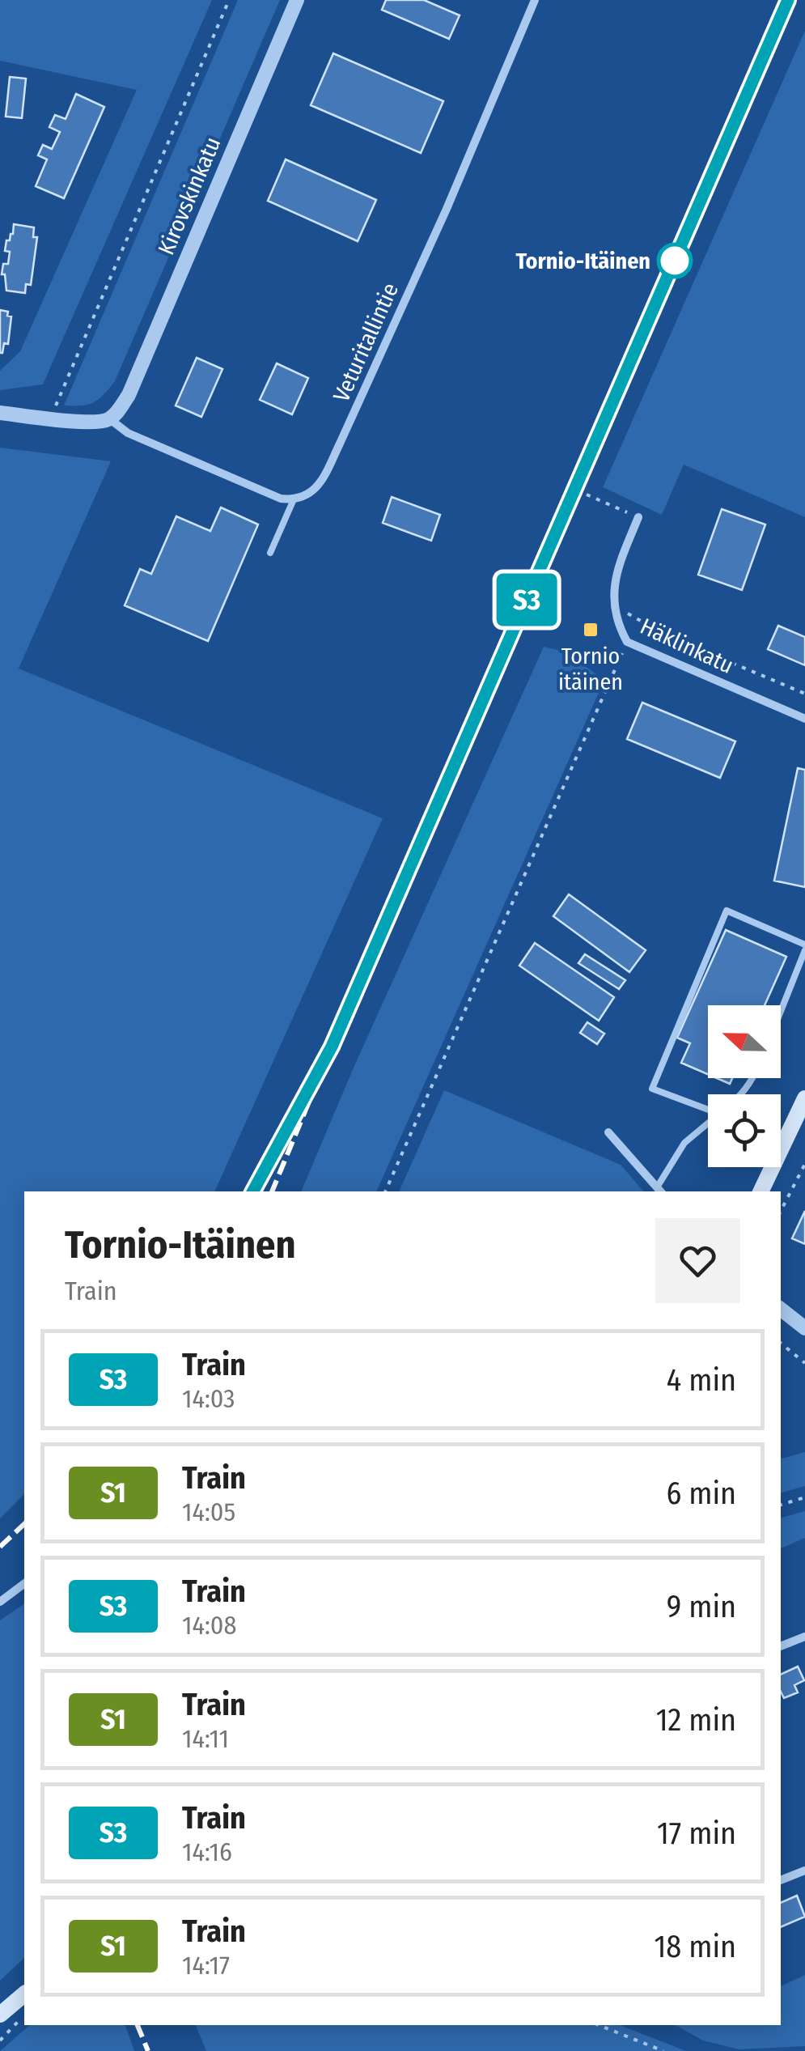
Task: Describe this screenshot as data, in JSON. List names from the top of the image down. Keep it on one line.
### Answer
{"streets":{"street":["Kirovskinkatu","Veturitallintie","Häklinkatu"]},"places":{"other":["Tornio-Itäinen"],"transit":["Tornio itäinen"]},"north":"left","page":{"on_map":"S3","heading":["Tornio-Itäinen","Train"],"list":[{"mark":"S3","name":"Train","note":"14:03","value":"4 min"},{"mark":"S1","name":"Train","note":"14:05","value":"6 min"},{"mark":"S3","name":"Train","note":"14:08","value":"9 min"},{"mark":"S1","name":"Train","note":"14:11","value":"12 min"},{"mark":"S3","name":"Train","note":"14:16","value":"17 min"},{"mark":"S1","name":"Train","note":"14:17","value":"18 min"}]}}
